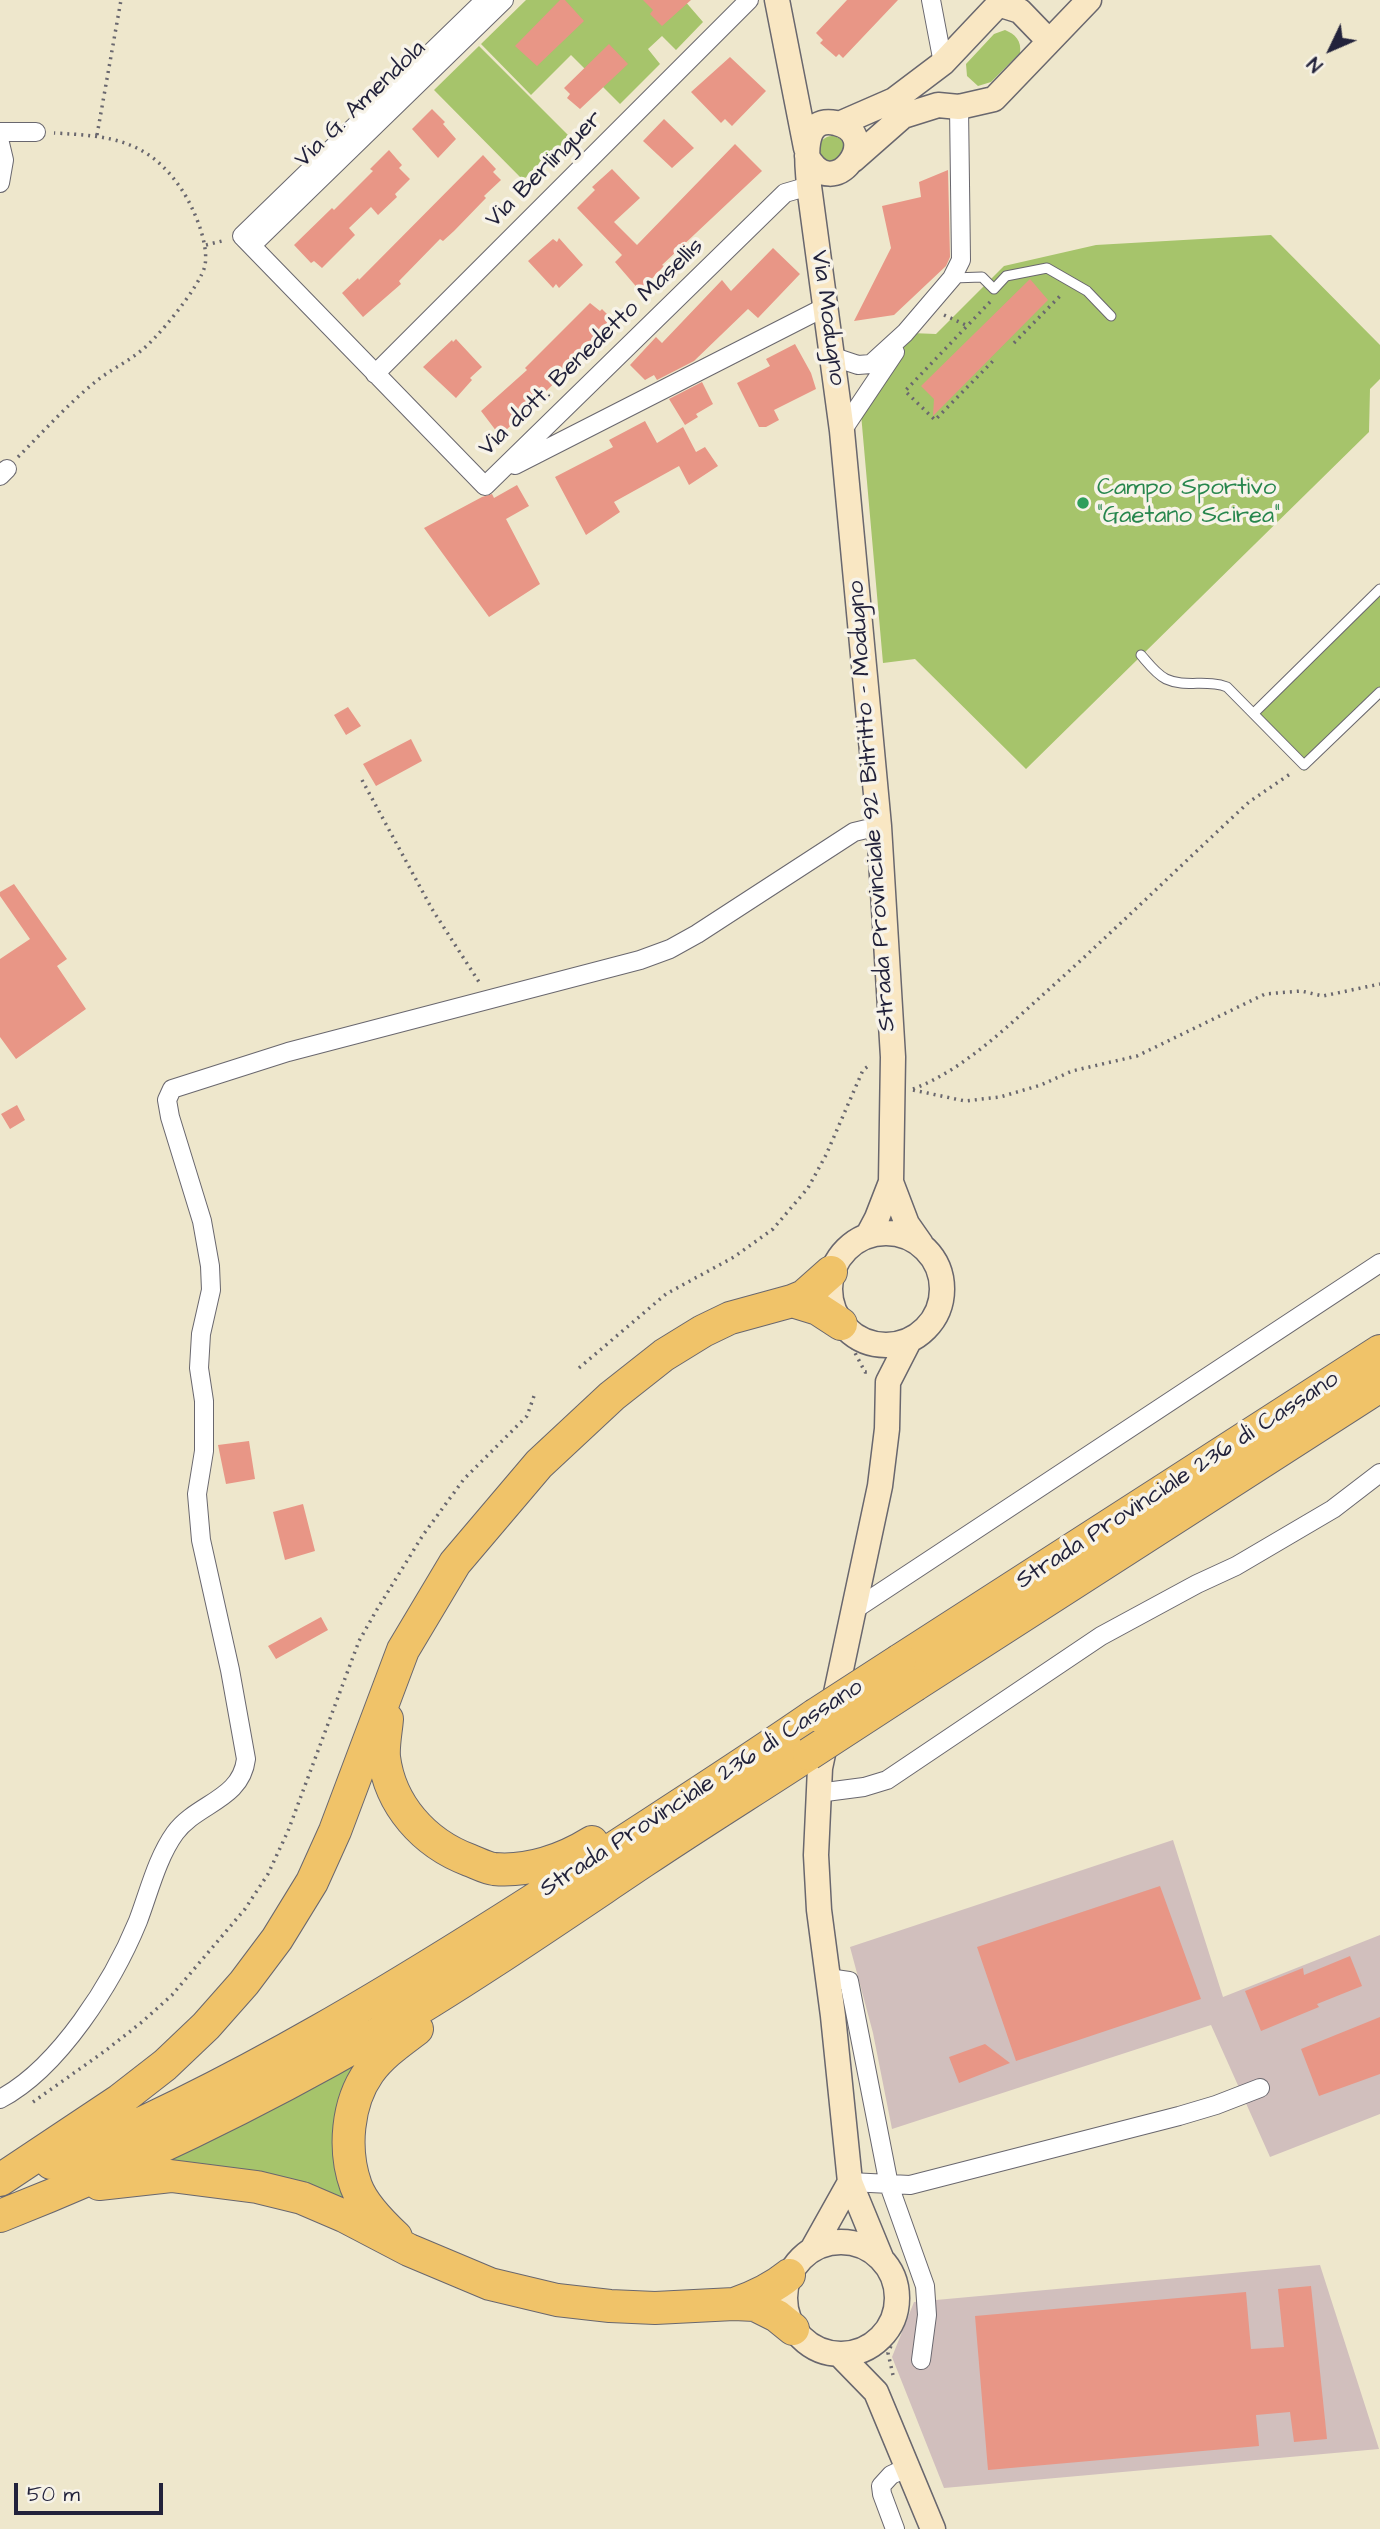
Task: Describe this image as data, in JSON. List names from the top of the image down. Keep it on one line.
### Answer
{"streets":{"highway":["Strada Provinciale 236 di Cassano"],"main road":["Via Modugno","Strada Provinciale 92 Bitritto - Modugno"],"street":["Via G. Amendola","Via Berlinguer","Via dott. Benedetto Masellis"]},"crossings":[["Via G. Amendola","Via dott. Benedetto Masellis"],["Via Berlinguer","Via dott. Benedetto Masellis"],["Via Modugno","Via dott. Benedetto Masellis"],["Via Modugno","Strada Provinciale 92 Bitritto - Modugno"]],"places":["Campo Sportivo \"Gaetano Scirea\""],"scale_bar":"50 m","north":"bottom left"}
